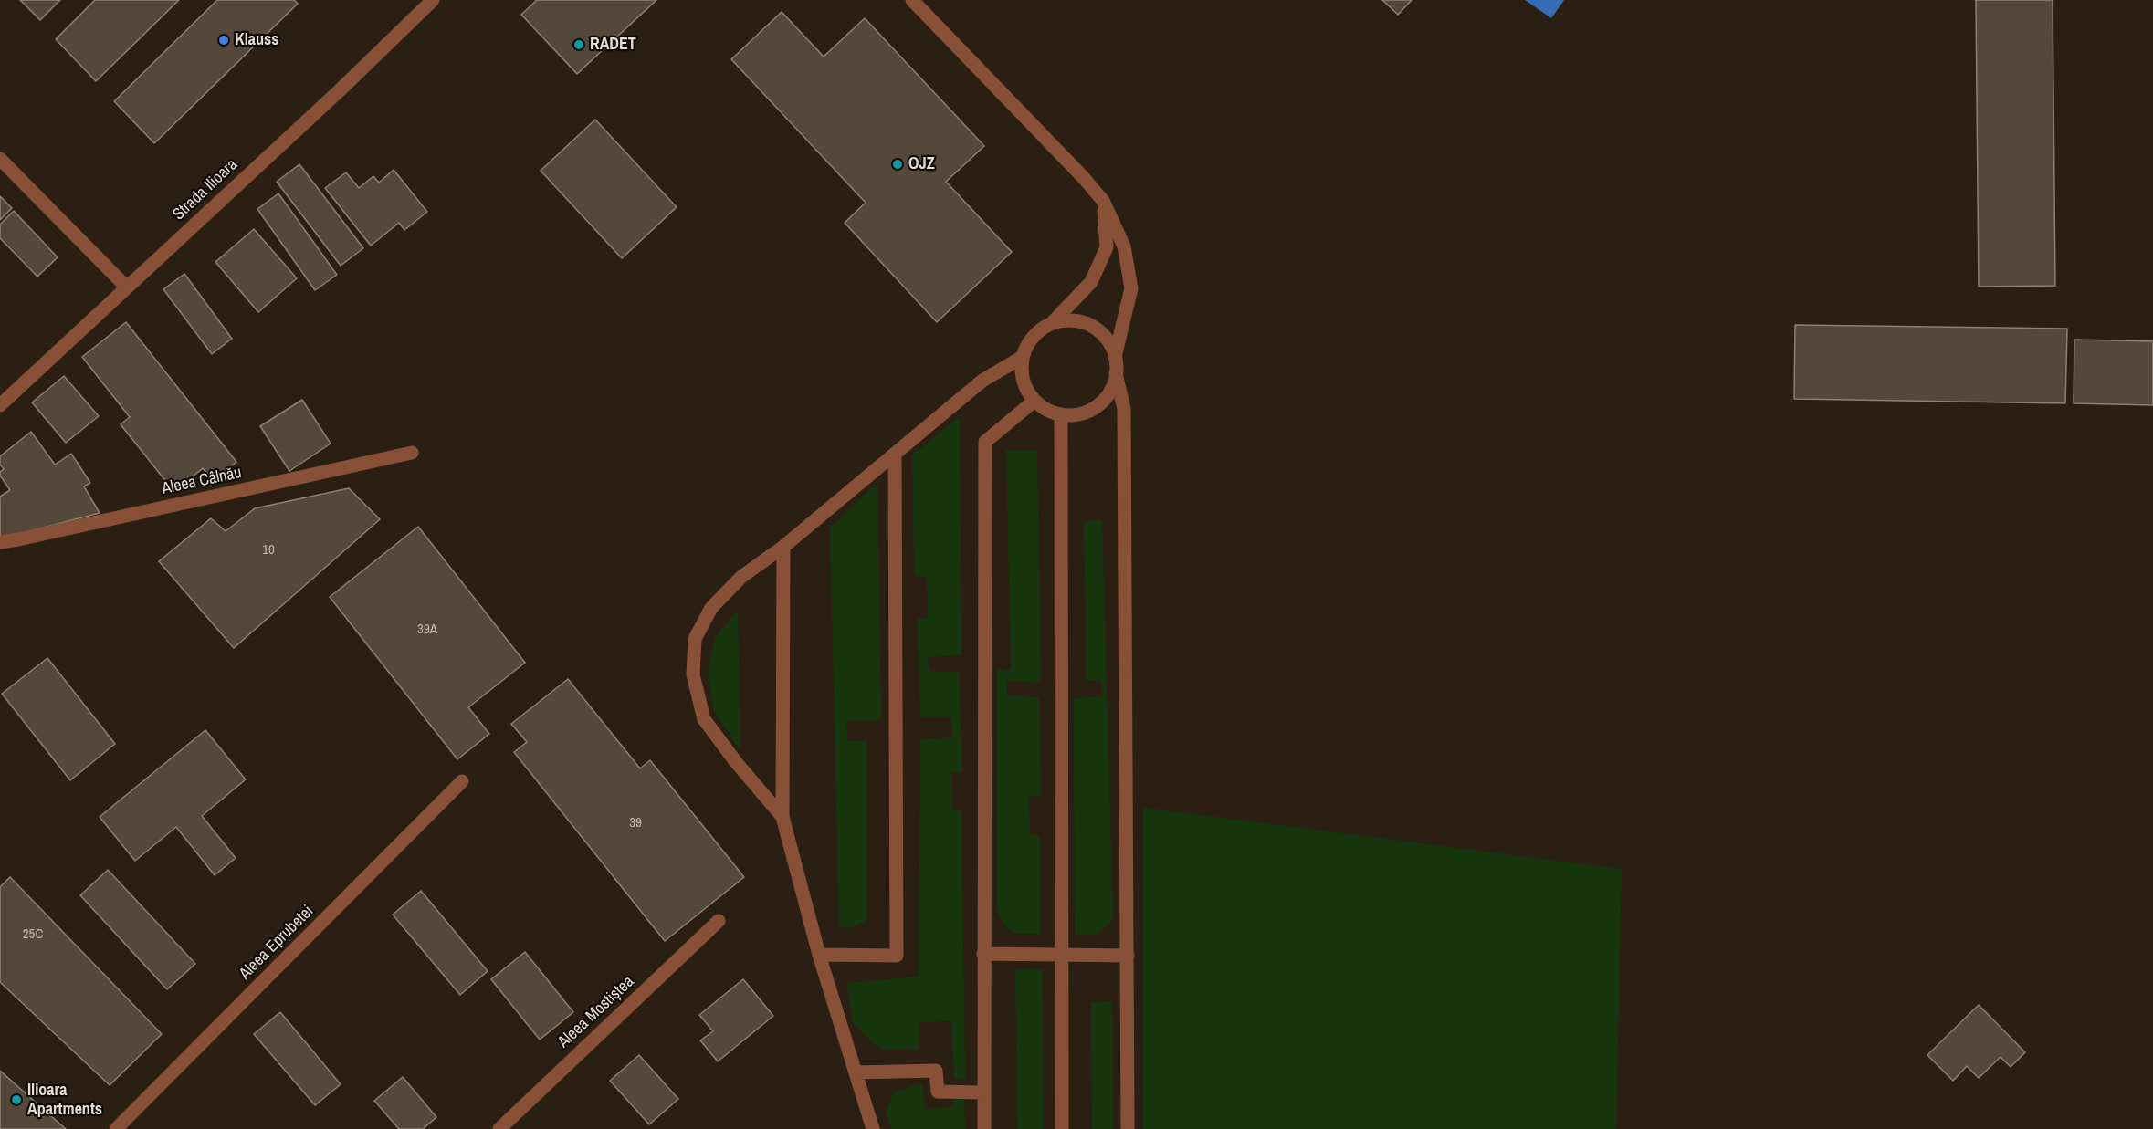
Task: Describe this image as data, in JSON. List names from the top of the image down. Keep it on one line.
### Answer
{"streets":{"street":["Strada Ilioara","Aleea Câlnău","Aleea Eprubetei","Aleea Mostiștea"]},"places":["Klauss","RADET","OJZ","Ilioara Apartments"],"house_numbers":["10","39A","39","25C"]}
